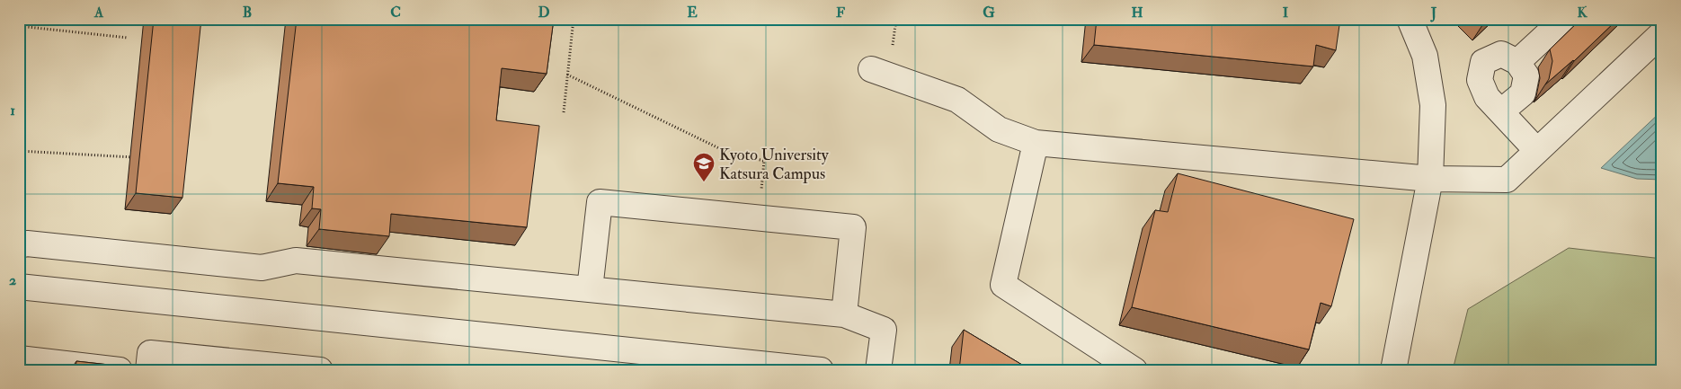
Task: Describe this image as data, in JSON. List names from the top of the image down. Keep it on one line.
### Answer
{"places":{"school or university":["Kyoto University Katsura Campus"]},"grid":{"columns":["A","B","C","D","E","F","G","H","I","J","K"],"rows":["1","2"]}}
